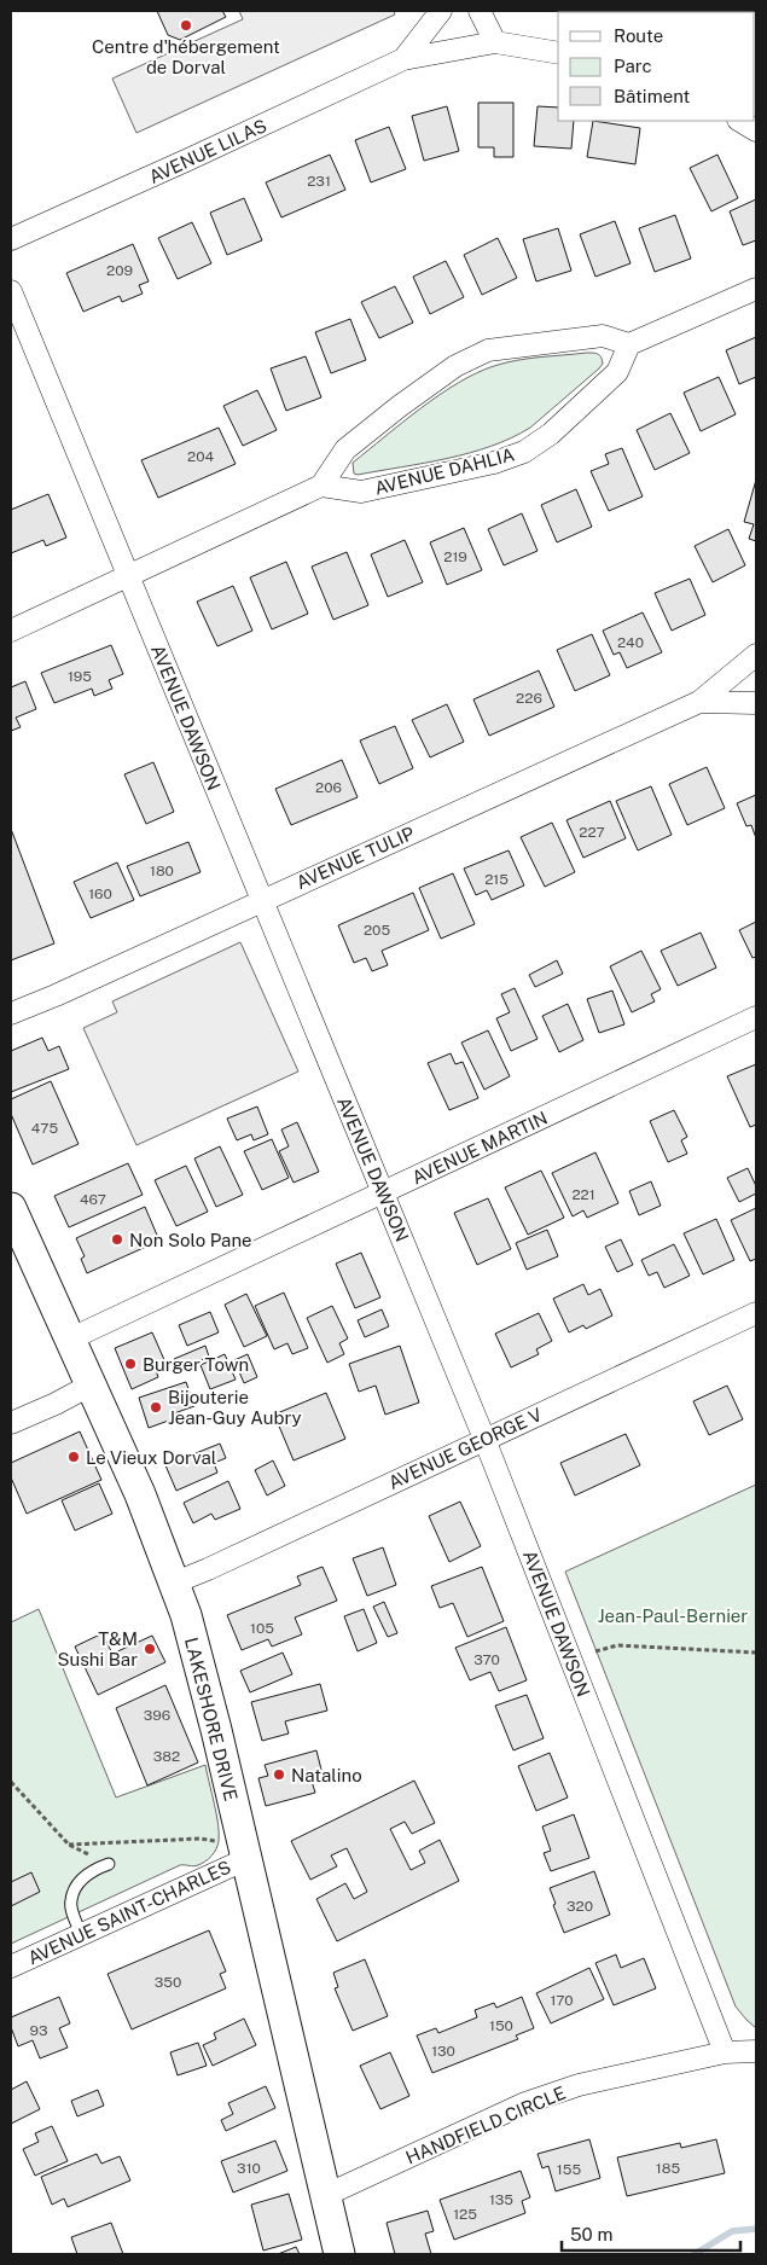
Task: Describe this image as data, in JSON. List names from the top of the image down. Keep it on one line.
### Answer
{"streets":{"street":["AVENUE LILAS","AVENUE DAHLIA","AVENUE DAWSON","AVENUE TULIP","AVENUE MARTIN","AVENUE GEORGE V","LAKESHORE DRIVE","AVENUE SAINT-CHARLES","HANDFIELD CIRCLE"]},"crossings":[["AVENUE DAWSON","AVENUE TULIP"],["AVENUE DAWSON","AVENUE MARTIN"],["AVENUE DAWSON","AVENUE GEORGE V"],["AVENUE DAWSON","HANDFIELD CIRCLE"],["AVENUE MARTIN","LAKESHORE DRIVE"],["AVENUE GEORGE V","LAKESHORE DRIVE"],["LAKESHORE DRIVE","AVENUE SAINT-CHARLES"],["LAKESHORE DRIVE","HANDFIELD CIRCLE"]],"parks":["Jean-Paul-Bernier"],"places":["Centre d'hébergement de Dorval","Non Solo Pane","Burger Town","Bijouterie Jean-Guy Aubry","Le Vieux Dorval","T&M Sushi Bar","Natalino"],"house_numbers":["231","209","204","219","240","195","226","206","227","180","215","160","205","475","221","467","105","370","396","382","320","350","170","150","93","130","310","185","155","135","125"],"legend":["Route","Parc","Bâtiment"],"scale_bar":"50 m"}
